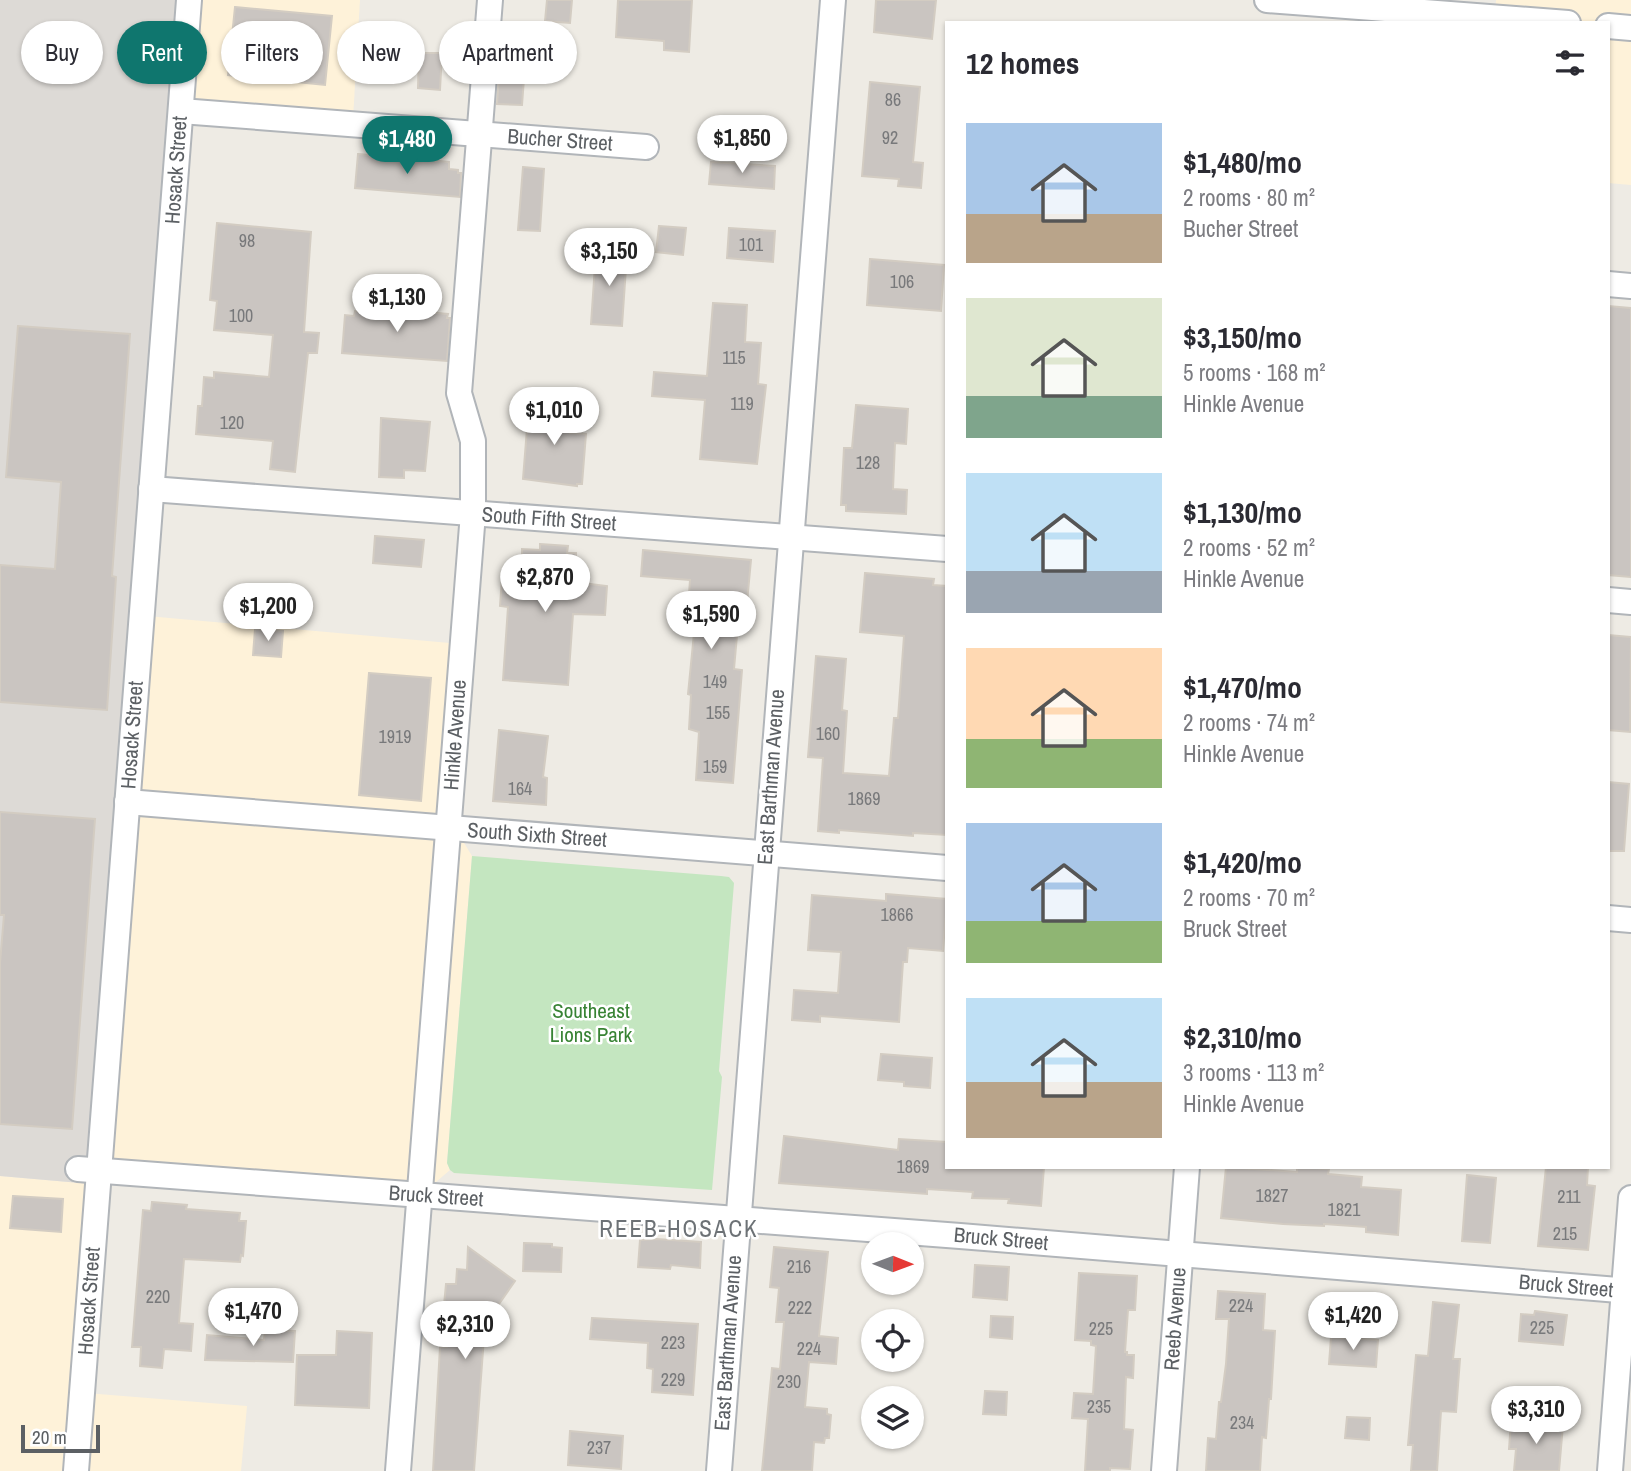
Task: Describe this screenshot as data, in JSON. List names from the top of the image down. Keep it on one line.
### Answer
{"streets":{"street":["Bucher Street","Hosack Street","South Fifth Street","Hinkle Avenue","East Barthman Avenue","South Sixth Street","Bruck Street","Reeb Avenue"]},"crossings":[["Bucher Street","Hosack Street"],["Bucher Street","Hinkle Avenue"],["Hosack Street","South Fifth Street"],["Hosack Street","South Sixth Street"],["Hosack Street","Bruck Street"],["South Fifth Street","Hinkle Avenue"],["South Fifth Street","East Barthman Avenue"],["Hinkle Avenue","South Sixth Street"],["Hinkle Avenue","Bruck Street"],["East Barthman Avenue","South Sixth Street"],["East Barthman Avenue","Bruck Street"],["Bruck Street","Reeb Avenue"]],"districts":["REEB-HOSACK"],"parks":["Southeast Lions Park"],"house_numbers":["86","92","98","101","106","100","115","119","120","128","149","155","160","1919","159","164","1869","1866","1869","1827","211","1821","215","216","220","224","222","225","225","223","224","229","230","235","234","237"],"scale_bar":"20 m","north":"right","page":{"chip":["Buy","Rent","Filters","New","Apartment"],"heading":"12 homes","list":[{"name":"$1,480/mo","note":"2 rooms · 80 m² · Bucher Street"},{"name":"$3,150/mo","note":"5 rooms · 168 m² · Hinkle Avenue"},{"name":"$1,130/mo","note":"2 rooms · 52 m² · Hinkle Avenue"},{"name":"$1,470/mo","note":"2 rooms · 74 m² · Hinkle Avenue"},{"name":"$1,420/mo","note":"2 rooms · 70 m² · Bruck Street"},{"name":"$2,310/mo","note":"3 rooms · 113 m² · Hinkle Avenue"}],"price":["$1,850","$1,480","$3,150","$1,130","$1,010","$2,870","$1,200","$1,590","$1,470","$1,420","$2,310","$3,310"],"scale":"20 m"}}
